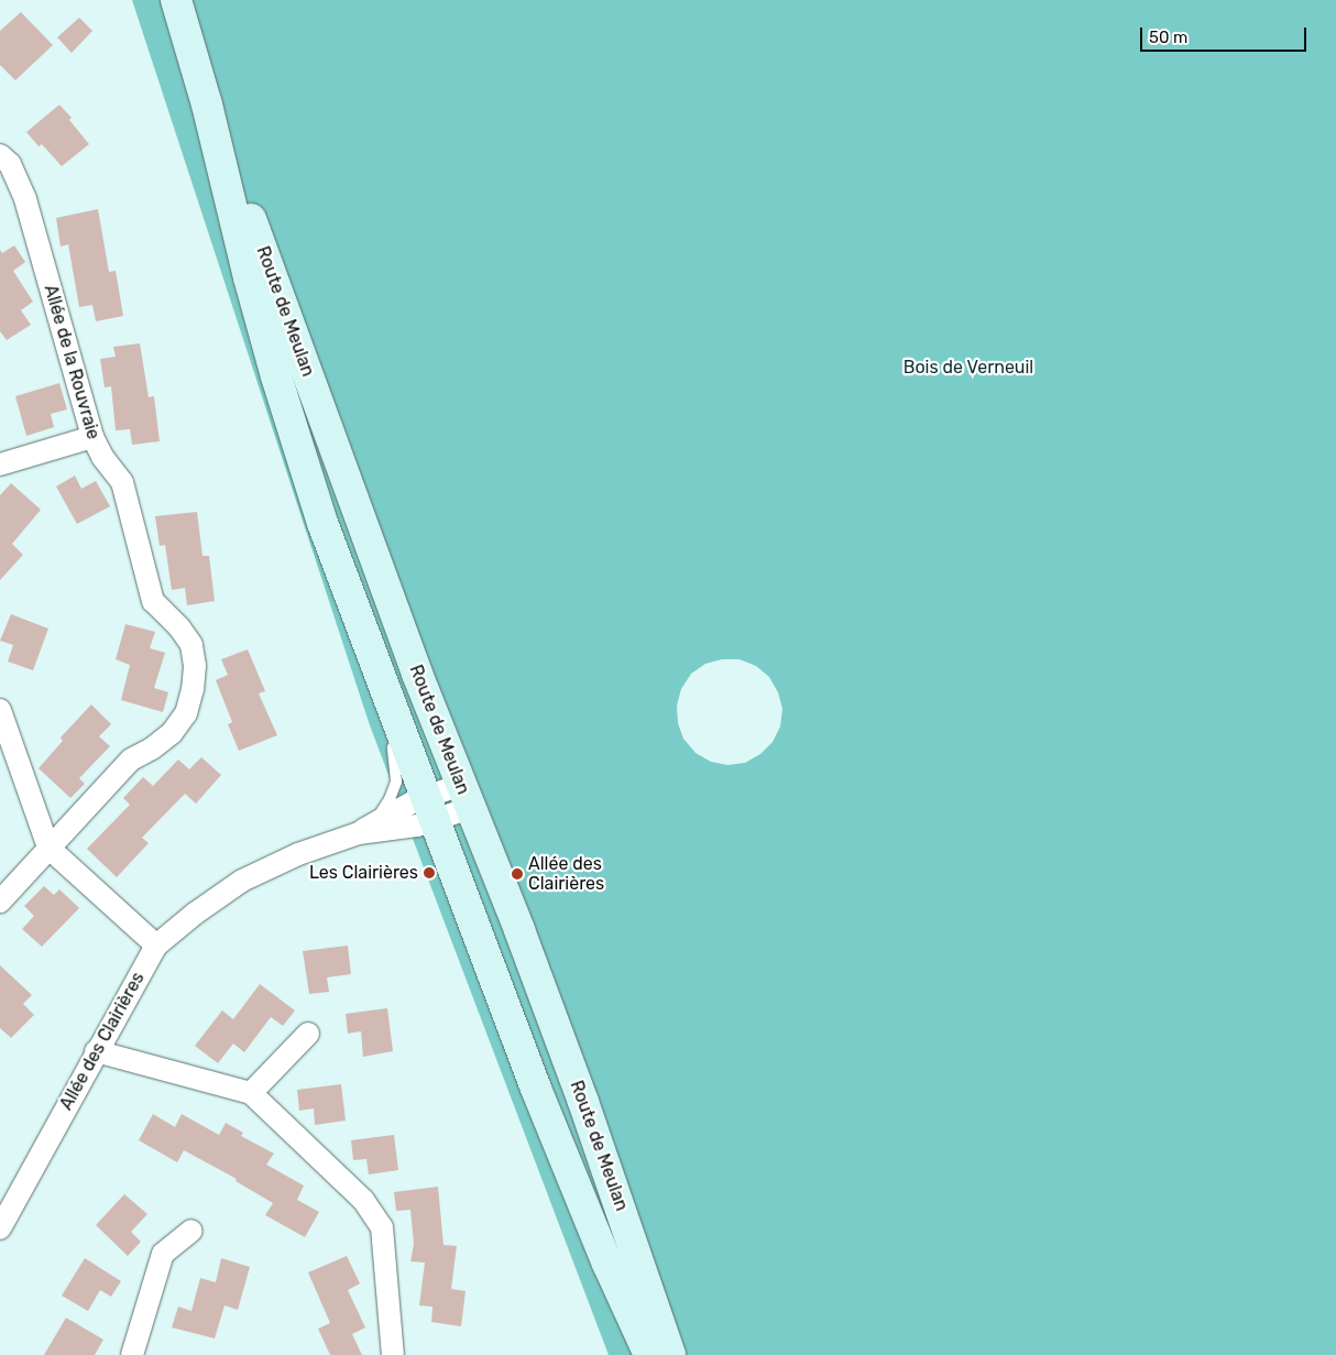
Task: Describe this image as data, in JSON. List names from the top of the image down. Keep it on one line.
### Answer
{"streets":{"main road":["Route de Meulan"],"street":["Allée de la Rouvraie","Allée des Clairières"]},"crossings":[["Route de Meulan","Allée des Clairières"]],"parks":["Bois de Verneuil"],"places":["Les Clairières","Allée des Clairières"],"scale_bar":"50 m"}
